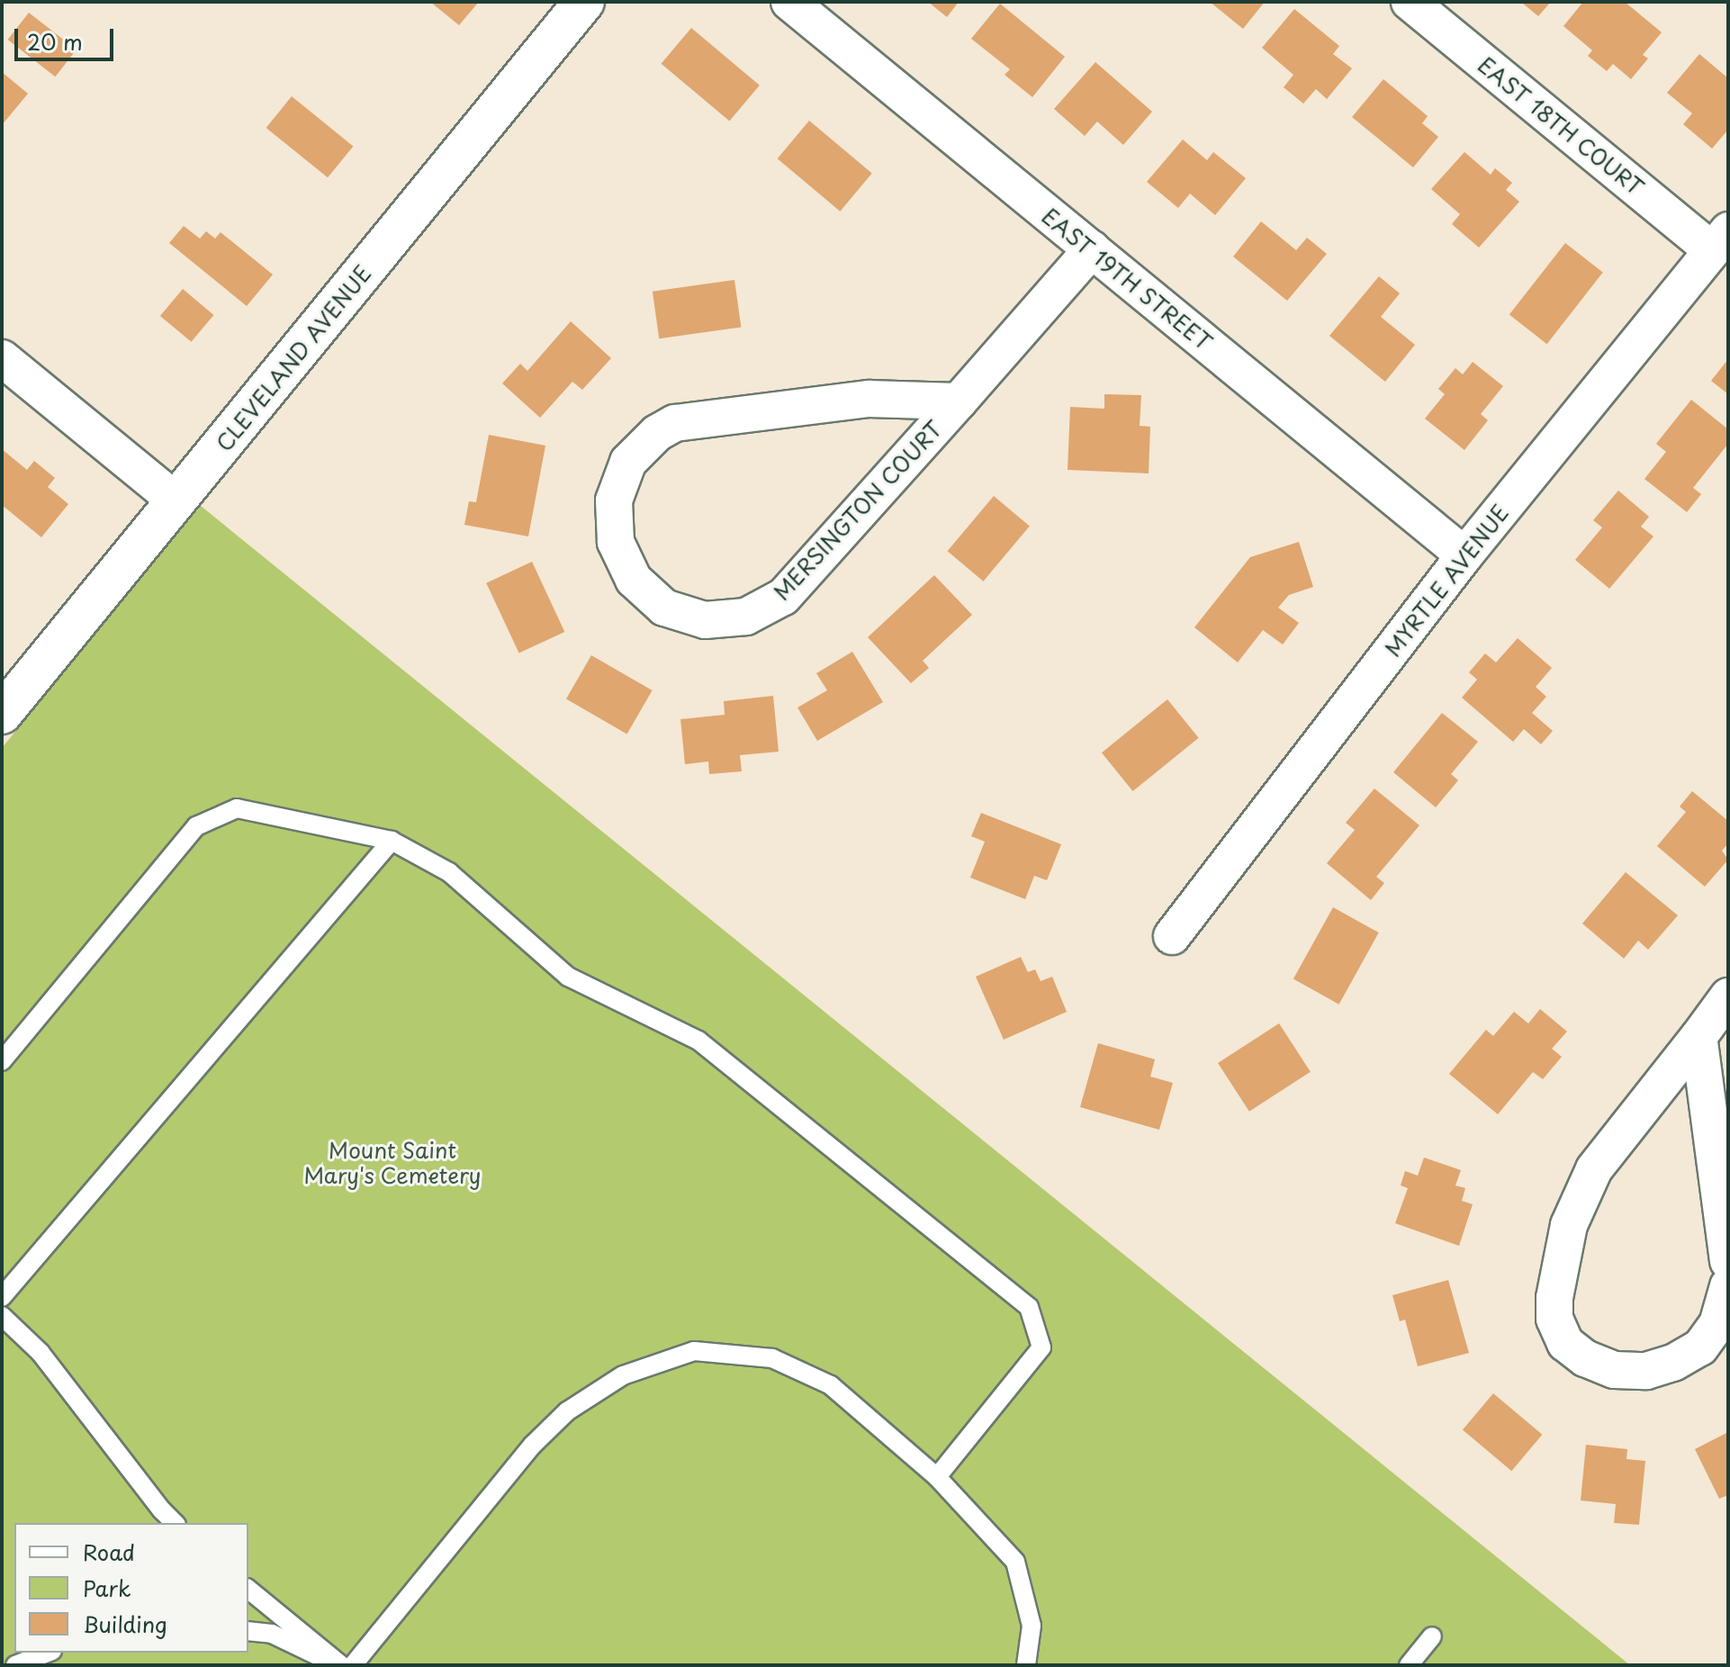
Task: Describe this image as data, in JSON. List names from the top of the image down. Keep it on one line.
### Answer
{"streets":{"main road":["CLEVELAND AVENUE"],"street":["EAST 18TH COURT","EAST 19TH STREET","MERSINGTON COURT","MYRTLE AVENUE"]},"crossings":[["EAST 18TH COURT","MYRTLE AVENUE"],["EAST 19TH STREET","MERSINGTON COURT"],["EAST 19TH STREET","MYRTLE AVENUE"]],"parks":["Mount Saint Mary's Cemetery"],"legend":["Road","Park","Building"],"scale_bar":"20 m"}
